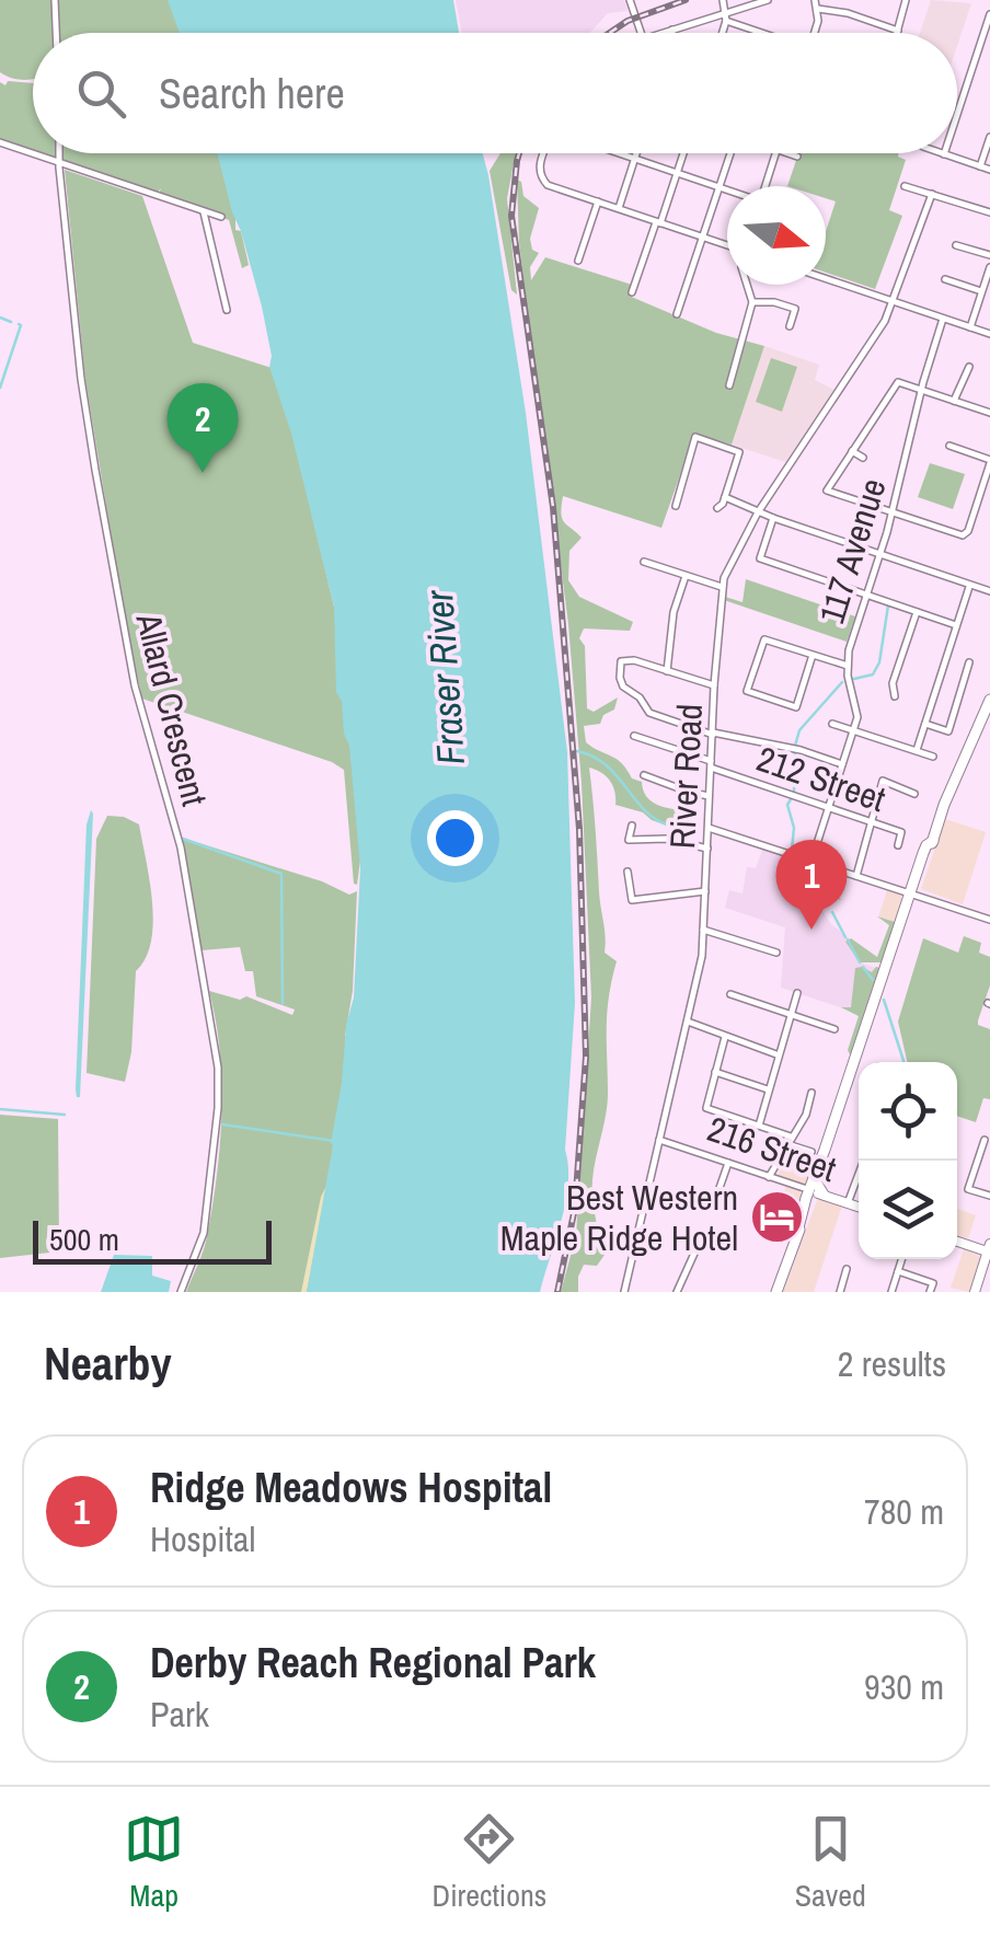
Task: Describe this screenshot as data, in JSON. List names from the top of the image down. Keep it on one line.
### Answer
{"streets":{"main road":["216 Street"],"street":["117 Avenue","Allard Crescent","River Road","212 Street"]},"crossings":[["117 Avenue","212 Street"],["River Road","212 Street"],["River Road","216 Street"]],"water":["Fraser River"],"places":{"hotel":["Best Western Maple Ridge Hotel"]},"scale_bar":"500 m","north":"right","page":{"search":"Search here","pins":["2","1"],"scale":"500 m","heading":["Nearby","2 results"],"list":[{"mark":"1","name":"Ridge Meadows Hospital","note":"Hospital","value":"780 m"},{"mark":"2","name":"Derby Reach Regional Park","note":"Park","value":"930 m"}],"nav":["Map","Directions","Saved"]}}
